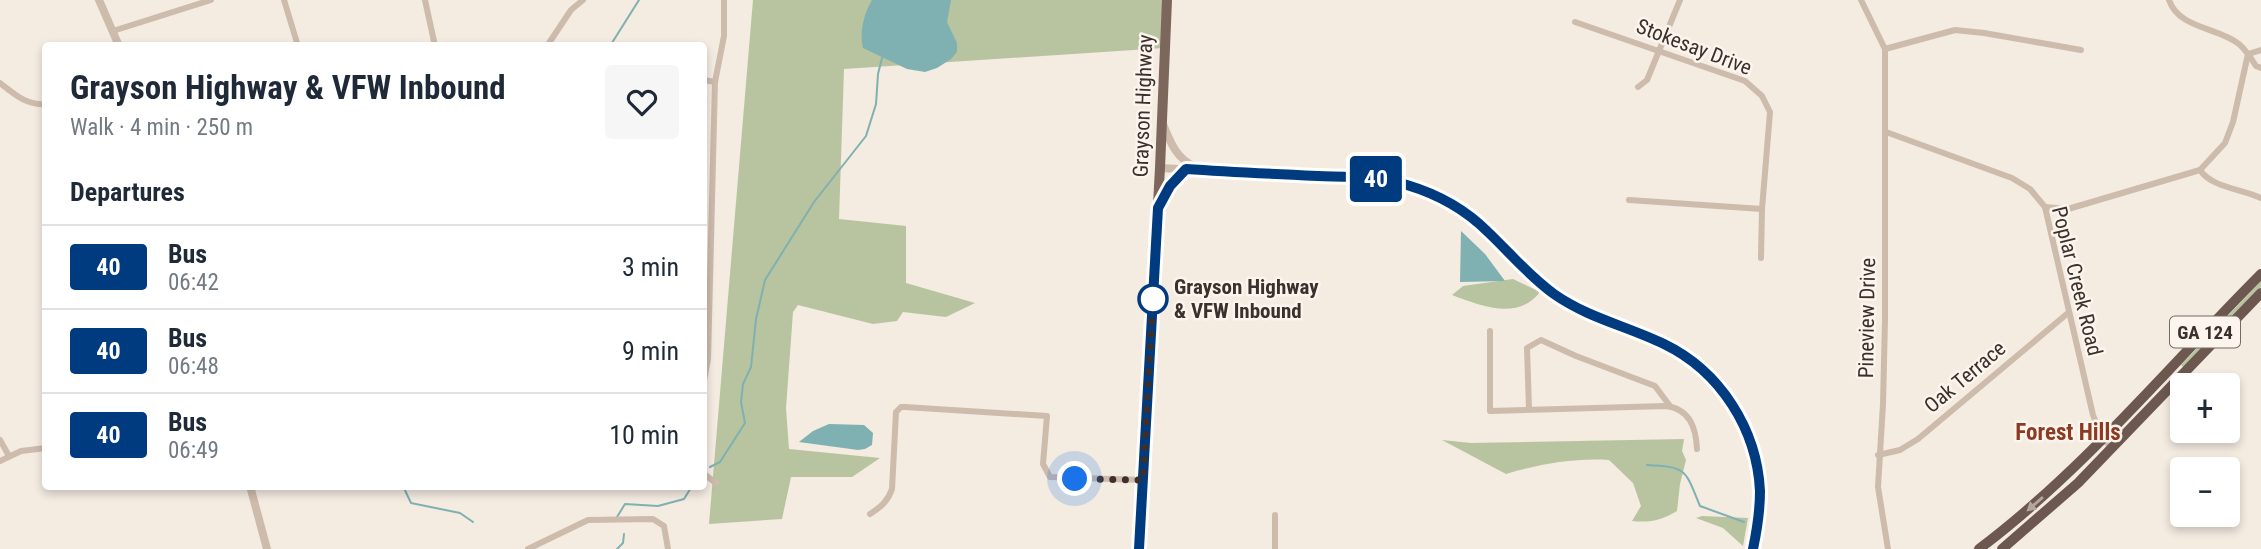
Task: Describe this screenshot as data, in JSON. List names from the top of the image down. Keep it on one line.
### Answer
{"streets":{"highway":["GA 124"],"main road":["Grayson Highway"],"street":["Stokesay Drive","Poplar Creek Road","Pineview Drive","Oak Terrace"]},"crossings":[["Poplar Creek Road","Pineview Drive"],["Poplar Creek Road","GA 124"],["Poplar Creek Road","Oak Terrace"],["Pineview Drive","Oak Terrace"]],"districts":["Forest Hills"],"places":["Grayson Highway & VFW Inbound"],"lines":["bus line 40"],"page":{"on_map":"40","heading":[["Grayson Highway & VFW Inbound","Walk · 4 min · 250 m"],"Departures"],"list":[{"mark":"40","name":"Bus","note":"06:42","value":"3 min"},{"mark":"40","name":"Bus","note":"06:48","value":"9 min"},{"mark":"40","name":"Bus","note":"06:49","value":"10 min"}],"map_buttons":["+","−"]}}
